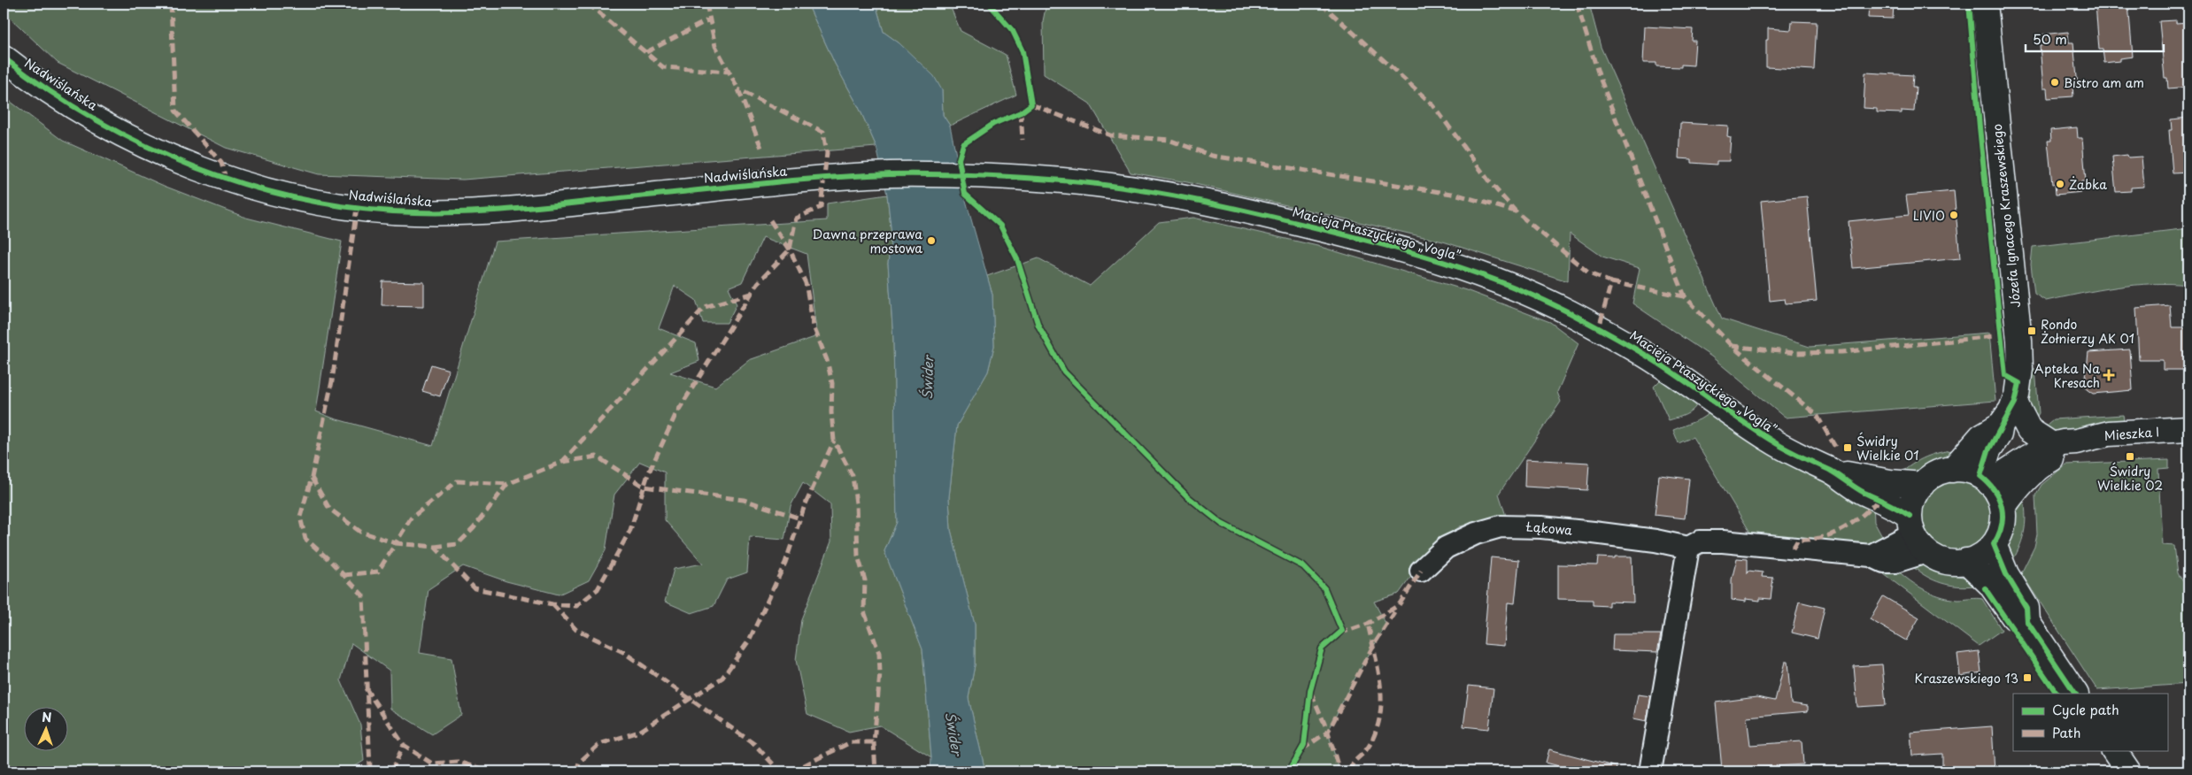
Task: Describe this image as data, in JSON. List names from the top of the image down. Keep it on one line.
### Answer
{"streets":{"street":["Nadwiślańska","Józefa Ignacego Kraszewskiego","Macieja Ptaszyckiego „Vogla”","Mieszka I","Łąkowa"]},"crossings":[["Nadwiślańska","Macieja Ptaszyckiego „Vogla”"],["Józefa Ignacego Kraszewskiego","Macieja Ptaszyckiego „Vogla”"],["Józefa Ignacego Kraszewskiego","Mieszka I"],["Macieja Ptaszyckiego „Vogla”","Mieszka I"]],"water":["Świder"],"places":{"other":["Bistro am am","Żabka","LIVIO","Dawna przeprawa mostowa"],"transit":["Rondo Żołnierzy AK 01","Świdry Wielkie 01","Świdry Wielkie 02","Kraszewskiego 13"],"health":["Apteka Na Kresach"]},"legend":["Cycle path","Path"],"scale_bar":"50 m","north":"top"}
